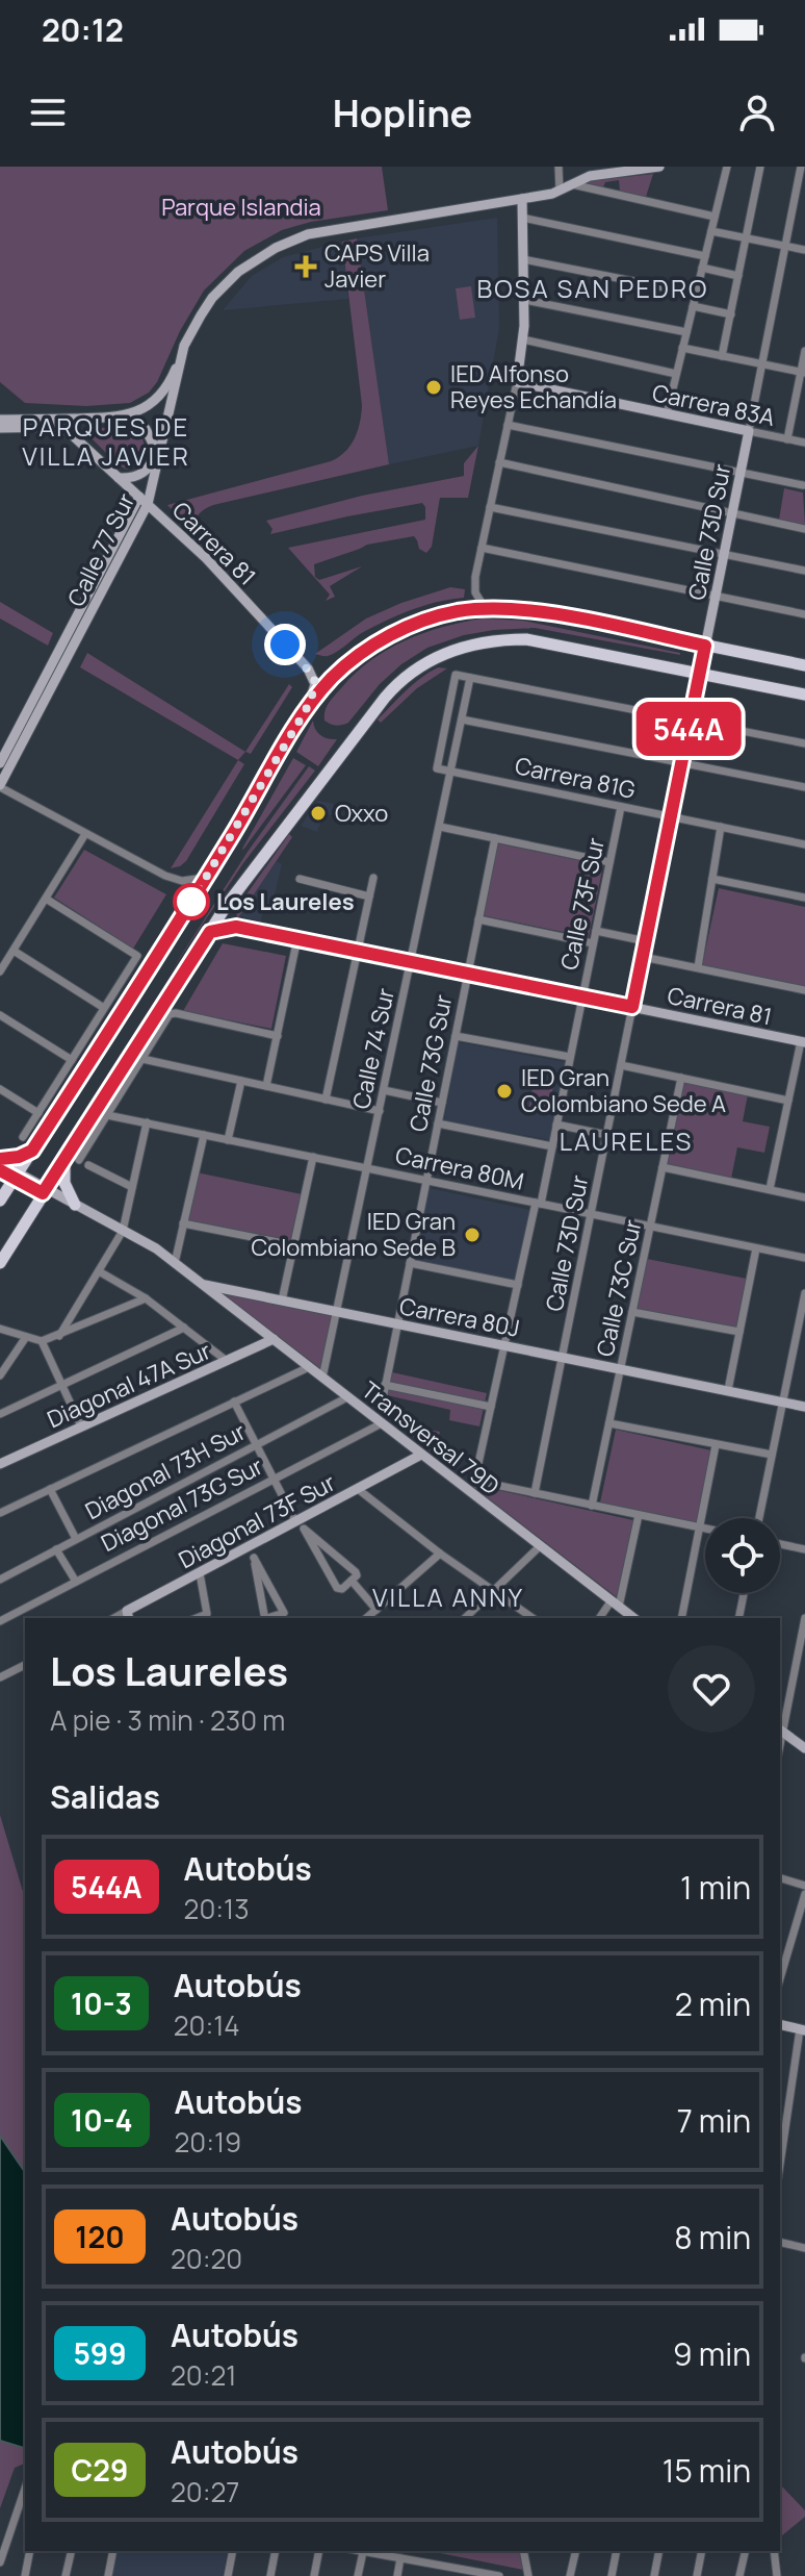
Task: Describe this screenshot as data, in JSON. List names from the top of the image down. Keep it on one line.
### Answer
{"streets":{"street":["Carrera 83A","Calle 73D Sur","Carrera 81","Calle 77 Sur","Carrera 81G","Calle 73F Sur","Calle 74 Sur","Calle 73G Sur","Carrera 80M","Calle 73C Sur","Carrera 80J","Diagonal 47A Sur","Transversal 79D","Diagonal 73H Sur","Diagonal 73G Sur","Diagonal 73F Sur"]},"crossings":[["Carrera 83A","Calle 73D Sur"],["Calle 73D Sur","Carrera 81"],["Calle 73D Sur","Carrera 81G"],["Calle 73D Sur","Carrera 80M"],["Calle 73D Sur","Carrera 80J"],["Carrera 81","Calle 77 Sur"],["Carrera 81","Calle 73F Sur"],["Carrera 81","Calle 74 Sur"],["Carrera 81","Calle 73G Sur"],["Carrera 81G","Calle 73F Sur"],["Carrera 81G","Calle 74 Sur"],["Calle 73F Sur","Carrera 80M"],["Calle 73F Sur","Carrera 80J"],["Calle 74 Sur","Carrera 80M"],["Calle 74 Sur","Carrera 80J"],["Calle 74 Sur","Transversal 79D"],["Calle 73G Sur","Carrera 80M"],["Calle 73G Sur","Carrera 80J"],["Carrera 80M","Calle 73C Sur"],["Calle 73C Sur","Carrera 80J"],["Carrera 80J","Transversal 79D"],["Diagonal 47A Sur","Transversal 79D"],["Transversal 79D","Diagonal 73H Sur"],["Transversal 79D","Diagonal 73G Sur"],["Transversal 79D","Diagonal 73F Sur"]],"districts":["BOSA SAN PEDRO","PARQUES DE VILLA JAVIER","LAURELES","VILLA ANNY"],"parks":["Parque Islandia"],"places":{"health":["CAPS Villa Javier"],"other":["IED Alfonso Reyes Echandía","Oxxo","Los Laureles","IED Gran Colombiano Sede A","IED Gran Colombiano Sede B"]},"lines":["bus line 544A"],"page":{"status":"20:12","header":"Hopline","on_map":"544A","heading":[["Los Laureles","A pie · 3 min · 230 m"],"Salidas"],"list":[{"mark":"544A","name":"Autobús","note":"20:13","value":"1 min"},{"mark":"10-3","name":"Autobús","note":"20:14","value":"2 min"},{"mark":"10-4","name":"Autobús","note":"20:19","value":"7 min"},{"mark":"120","name":"Autobús","note":"20:20","value":"8 min"},{"mark":"599","name":"Autobús","note":"20:21","value":"9 min"},{"mark":"C29","name":"Autobús","note":"20:27","value":"15 min"}]}}
